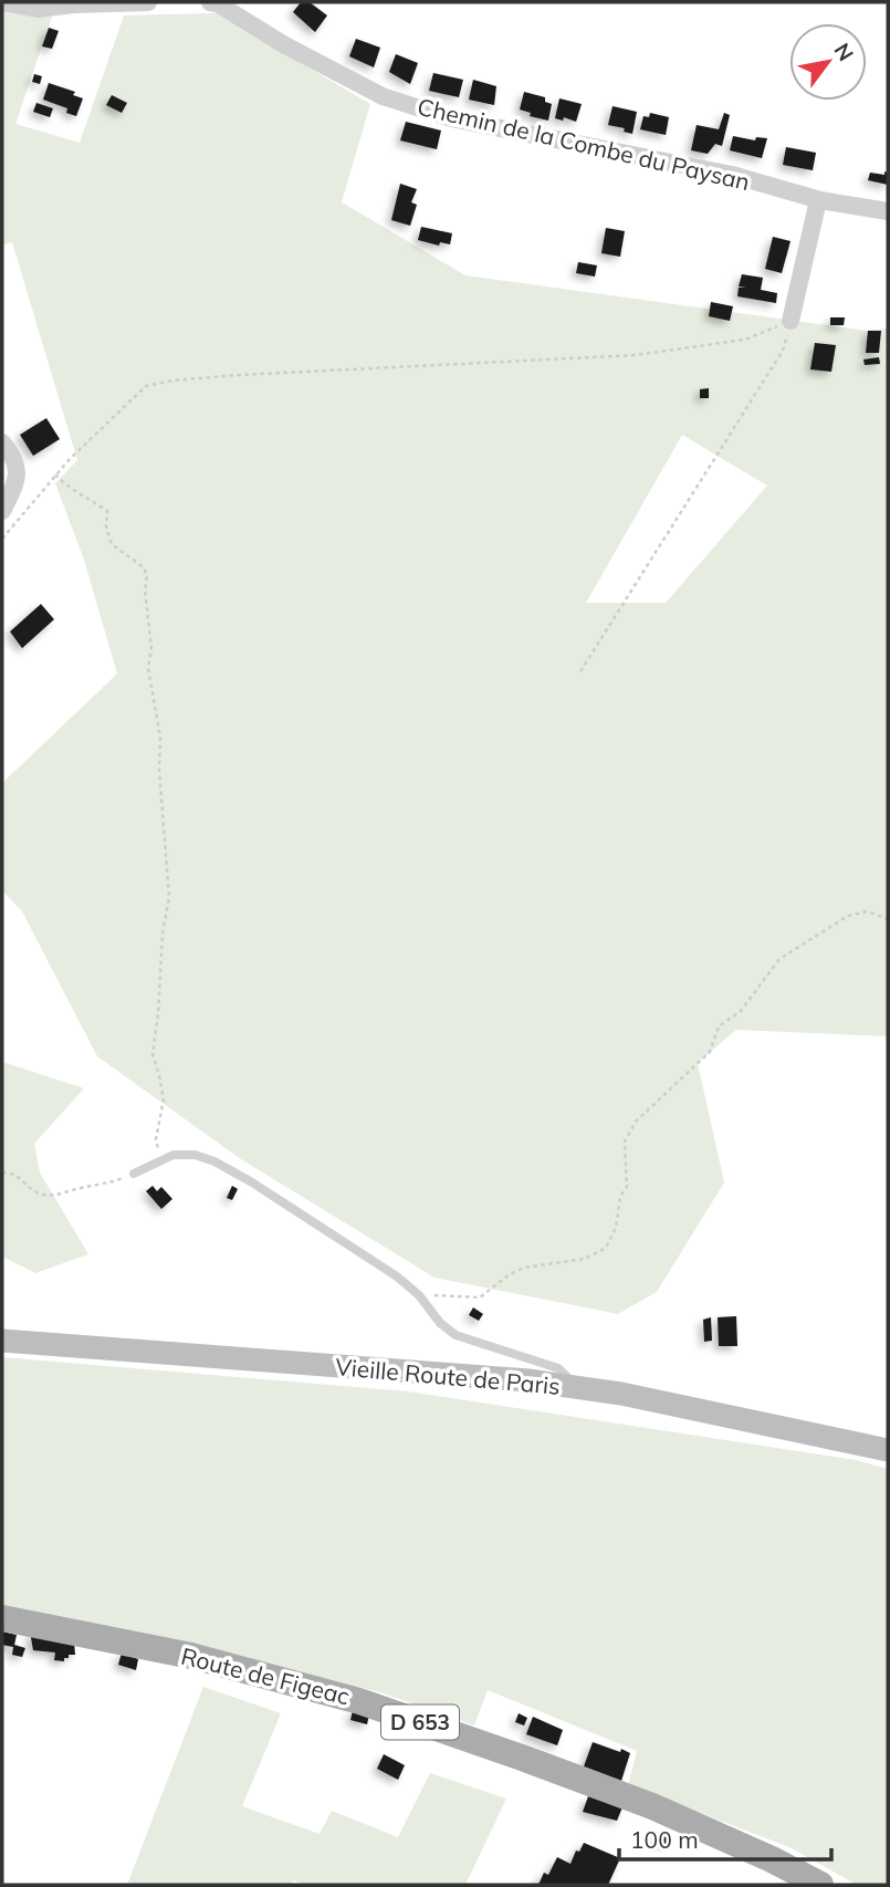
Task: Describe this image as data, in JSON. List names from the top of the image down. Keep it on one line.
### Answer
{"streets":{"main road":["Route de Figeac","D 653"],"street":["Chemin de la Combe du Paysan","Vieille Route de Paris"]},"scale_bar":"100 m","north":"top right"}
